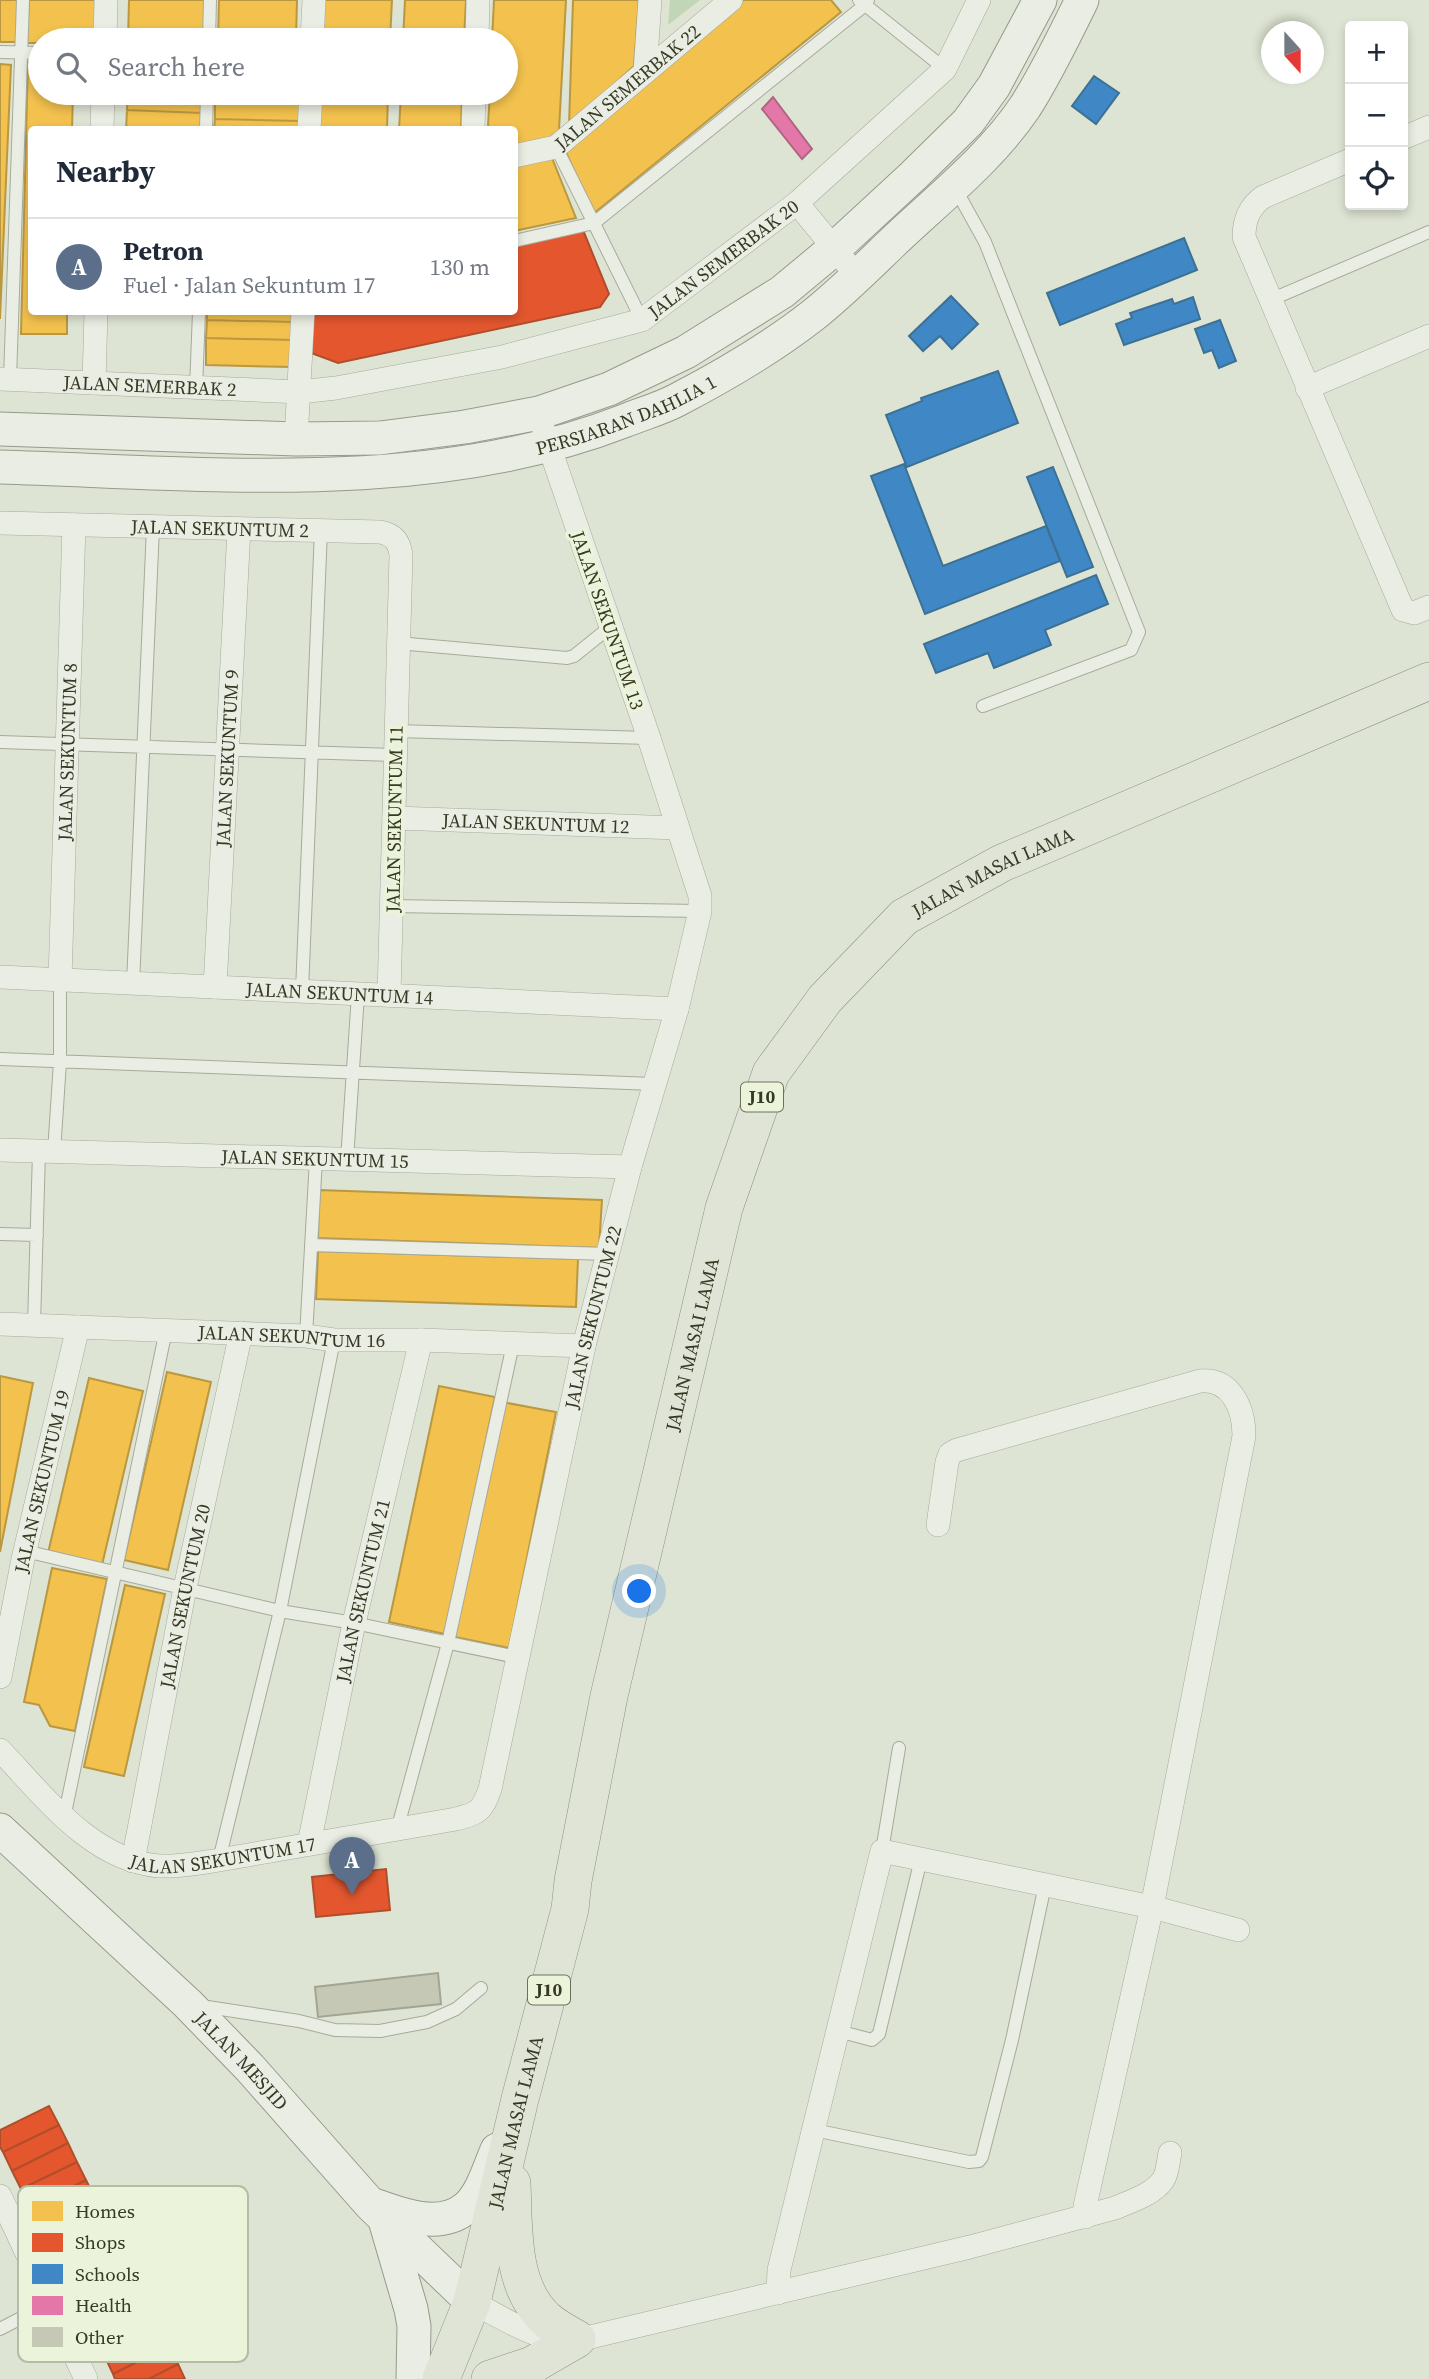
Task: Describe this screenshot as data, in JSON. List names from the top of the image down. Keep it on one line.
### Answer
{"streets":{"main road":["JALAN MASAI LAMA","J10"],"street":["JALAN SEMERBAK 22","JALAN SEMERBAK 20","JALAN SEMERBAK 2","PERSIARAN DAHLIA 1","JALAN SEKUNTUM 2","JALAN SEKUNTUM 13","JALAN SEKUNTUM 8","JALAN SEKUNTUM 9","JALAN SEKUNTUM 11","JALAN SEKUNTUM 12","JALAN SEKUNTUM 14","JALAN SEKUNTUM 15","JALAN SEKUNTUM 22","JALAN SEKUNTUM 16","JALAN SEKUNTUM 19","JALAN SEKUNTUM 21","JALAN SEKUNTUM 20","JALAN SEKUNTUM 17","JALAN MESJID"]},"crossings":[["JALAN SEMERBAK 20","JALAN SEMERBAK 2"],["PERSIARAN DAHLIA 1","JALAN SEKUNTUM 13"],["JALAN SEKUNTUM 2","JALAN SEKUNTUM 8"],["JALAN SEKUNTUM 2","JALAN SEKUNTUM 9"],["JALAN SEKUNTUM 2","JALAN SEKUNTUM 11"],["JALAN SEKUNTUM 13","JALAN SEKUNTUM 12"],["JALAN SEKUNTUM 13","JALAN SEKUNTUM 22"],["JALAN SEKUNTUM 8","JALAN SEKUNTUM 14"],["JALAN SEKUNTUM 9","JALAN SEKUNTUM 14"],["JALAN SEKUNTUM 11","JALAN SEKUNTUM 12"],["JALAN SEKUNTUM 11","JALAN SEKUNTUM 14"],["JALAN SEKUNTUM 12","JALAN SEKUNTUM 22"],["JALAN MASAI LAMA","JALAN MESJID"],["JALAN SEKUNTUM 14","JALAN SEKUNTUM 22"],["JALAN SEKUNTUM 15","JALAN SEKUNTUM 22"],["JALAN SEKUNTUM 22","JALAN SEKUNTUM 16"],["JALAN SEKUNTUM 22","JALAN SEKUNTUM 17"],["JALAN SEKUNTUM 16","JALAN SEKUNTUM 19"],["JALAN SEKUNTUM 16","JALAN SEKUNTUM 21"],["JALAN SEKUNTUM 16","JALAN SEKUNTUM 20"],["JALAN SEKUNTUM 21","JALAN SEKUNTUM 17"],["JALAN SEKUNTUM 20","JALAN SEKUNTUM 17"]],"legend":["Homes","Shops","Schools","Health","Other"],"north":"bottom","page":{"map_buttons":["+","−"],"search":"Search here","heading":"Nearby","list":[{"mark":"A","name":"Petron","note":"Fuel · Jalan Sekuntum 17","value":"130 m"}],"pins":"A"}}
